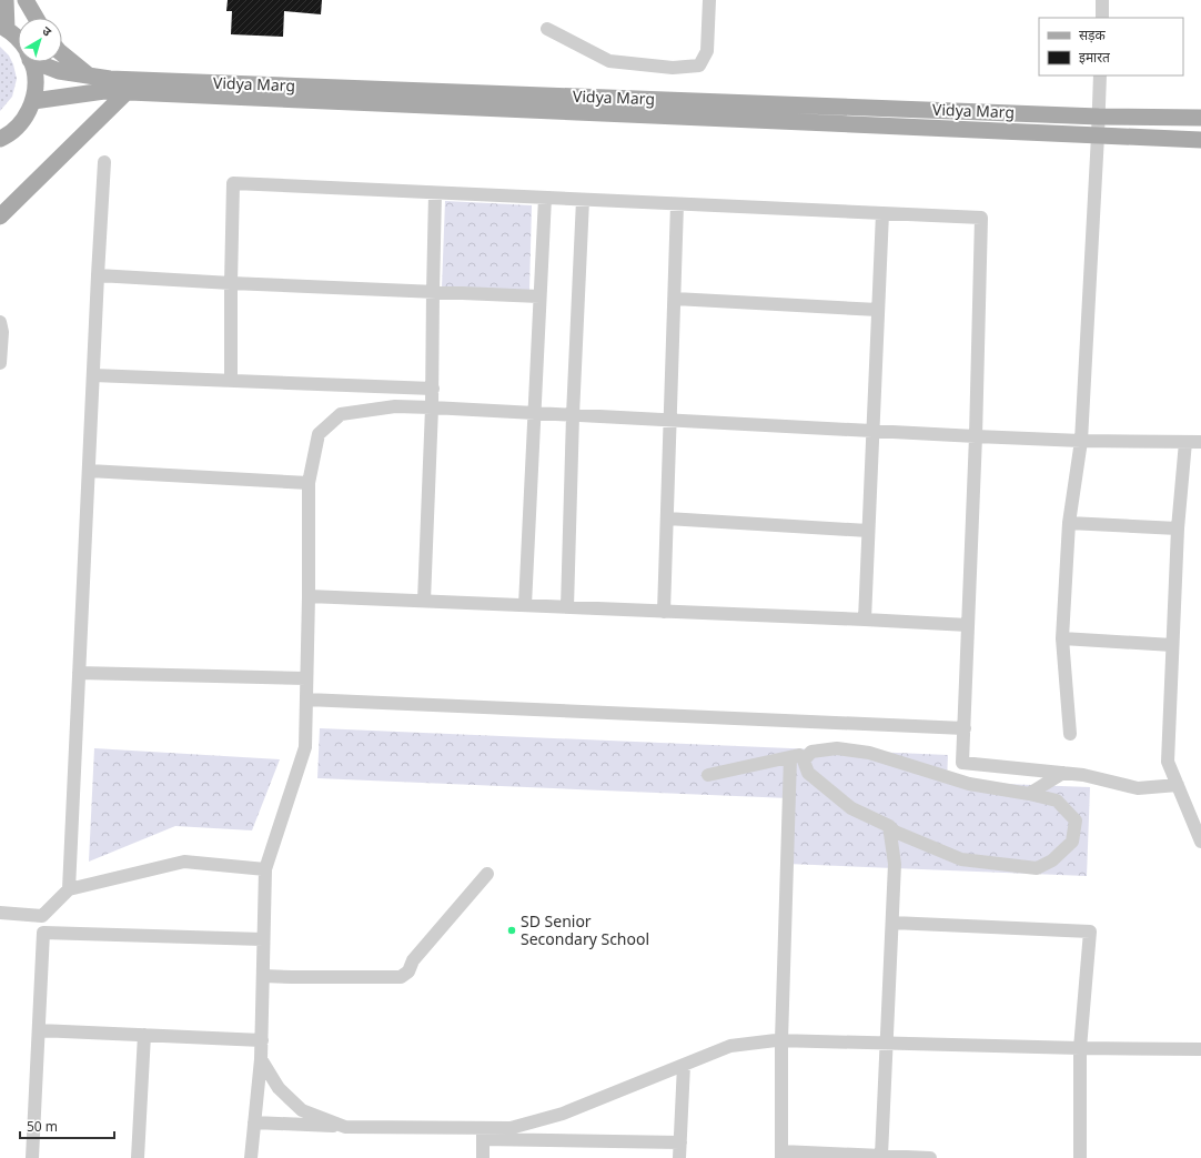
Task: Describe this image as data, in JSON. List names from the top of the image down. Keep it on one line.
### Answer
{"streets":{"main road":["Vidya Marg"]},"places":["SD Senior Secondary School"],"legend":["सड़क","इमारत"],"scale_bar":"50 m","north":"top right"}
